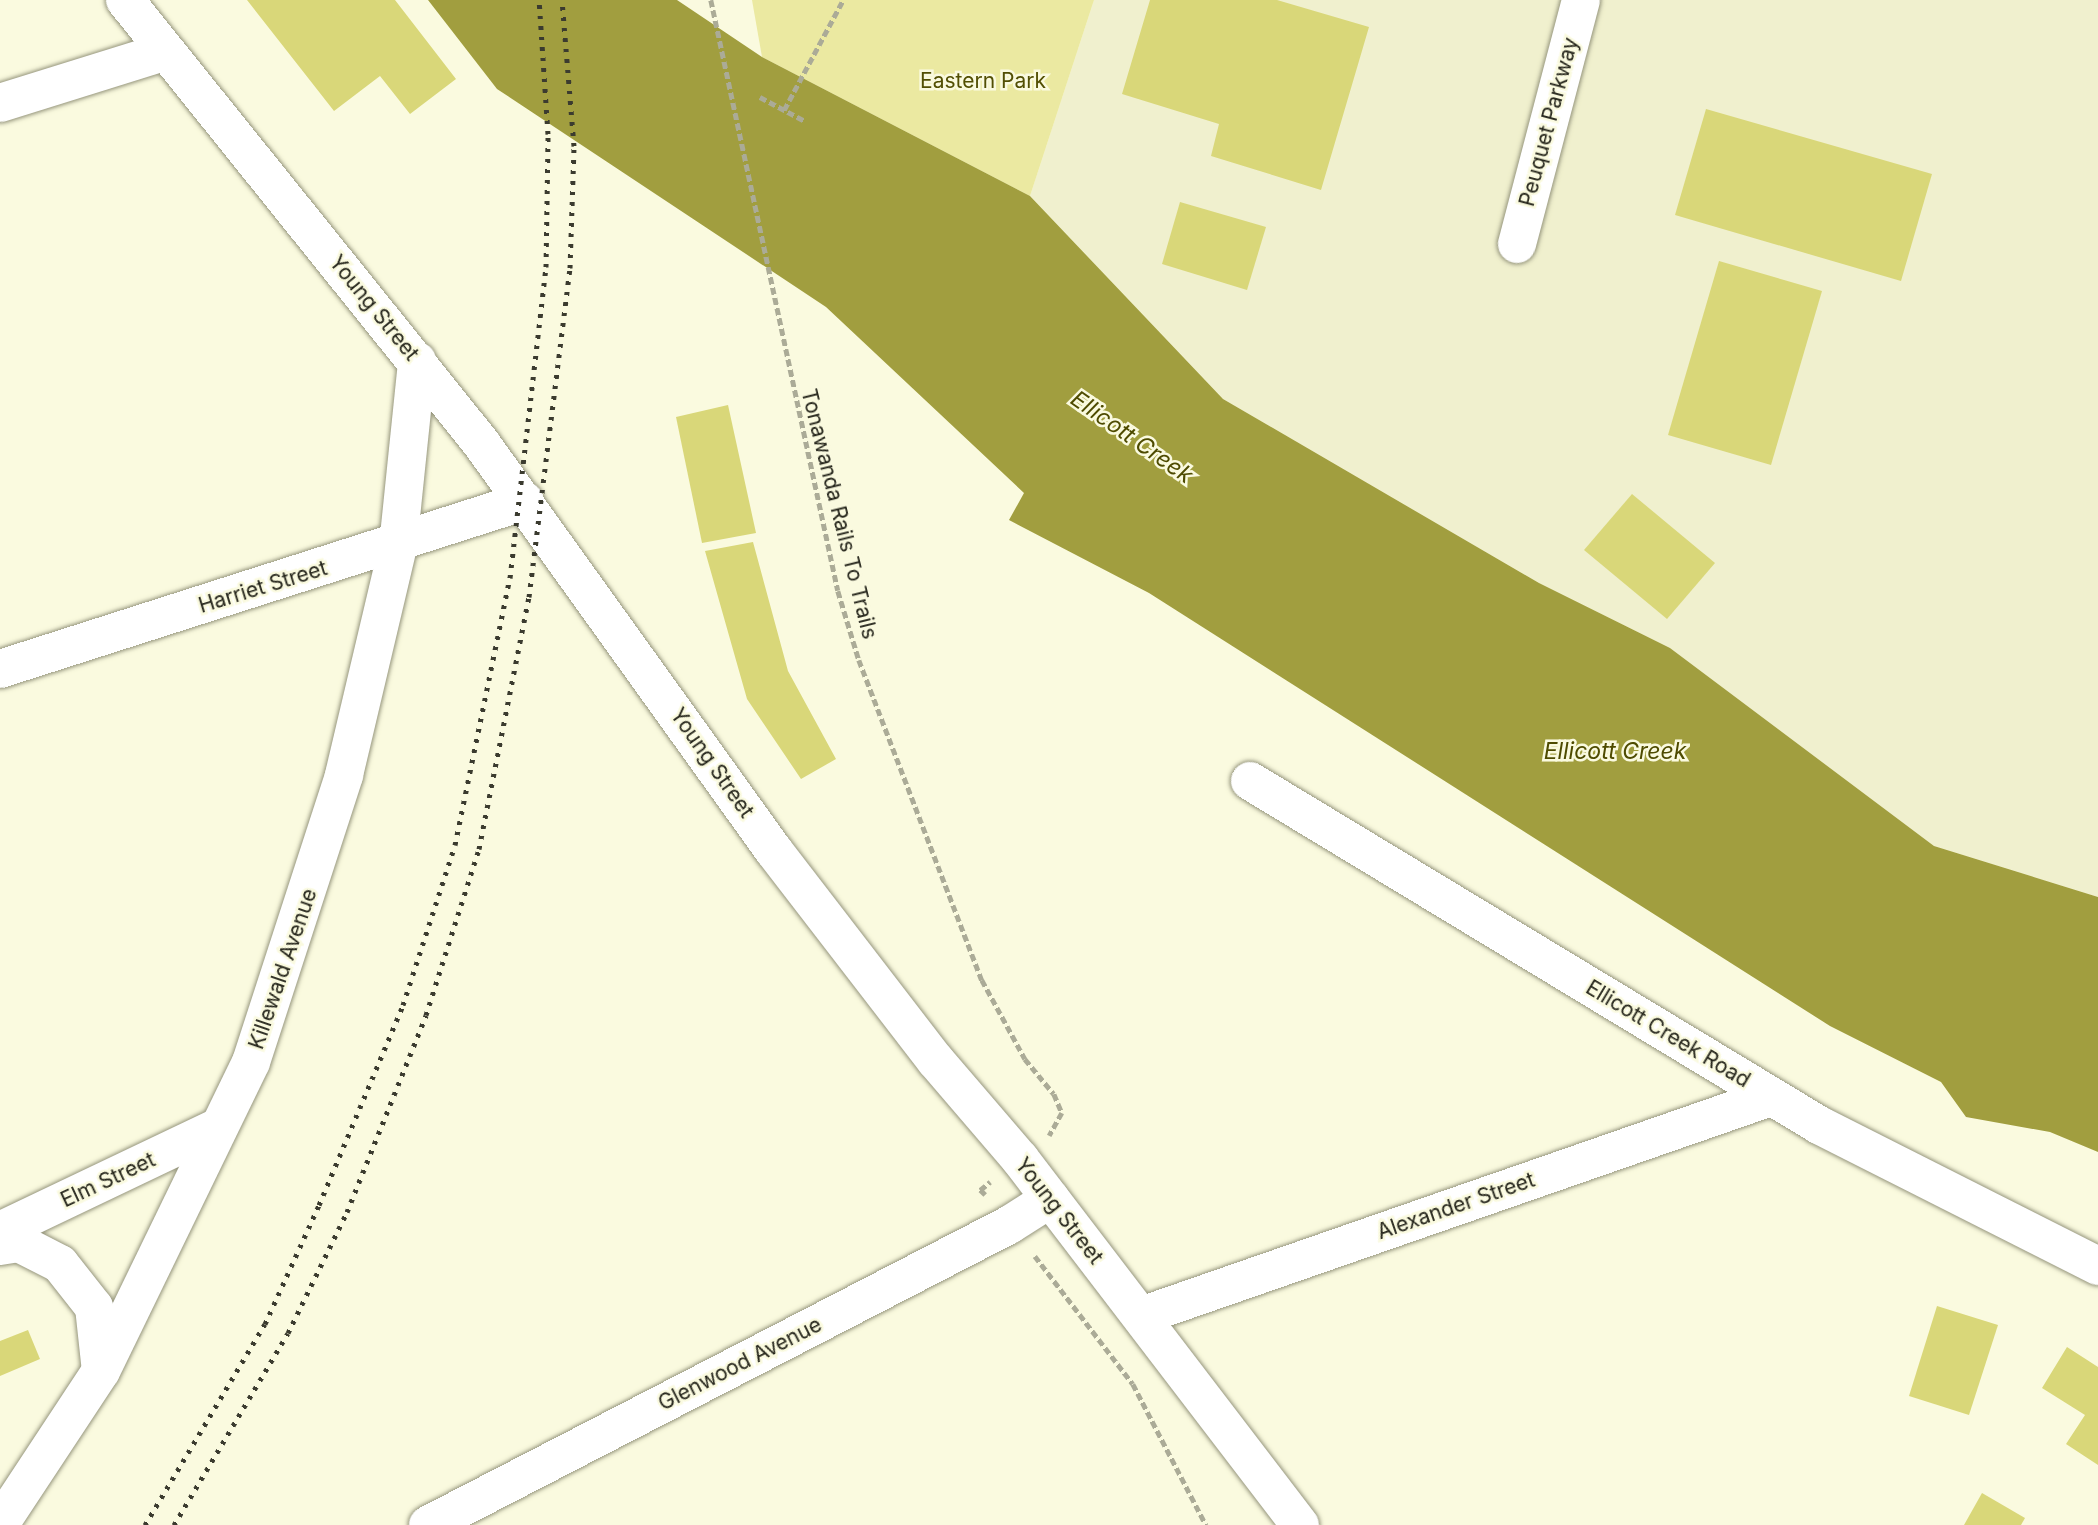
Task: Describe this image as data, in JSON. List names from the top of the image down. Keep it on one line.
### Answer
{"streets":{"street":["Peuquet Parkway","Young Street","Harriet Street","Killewald Avenue","Ellicott Creek Road","Elm Street","Alexander Street","Glenwood Avenue"],"path":["Tonawanda Rails To Trails"]},"crossings":[["Young Street","Harriet Street"],["Young Street","Killewald Avenue"],["Young Street","Alexander Street"],["Young Street","Glenwood Avenue"],["Harriet Street","Killewald Avenue"],["Killewald Avenue","Elm Street"],["Ellicott Creek Road","Alexander Street"]],"water":["Ellicott Creek"],"parks":["Eastern Park"]}
